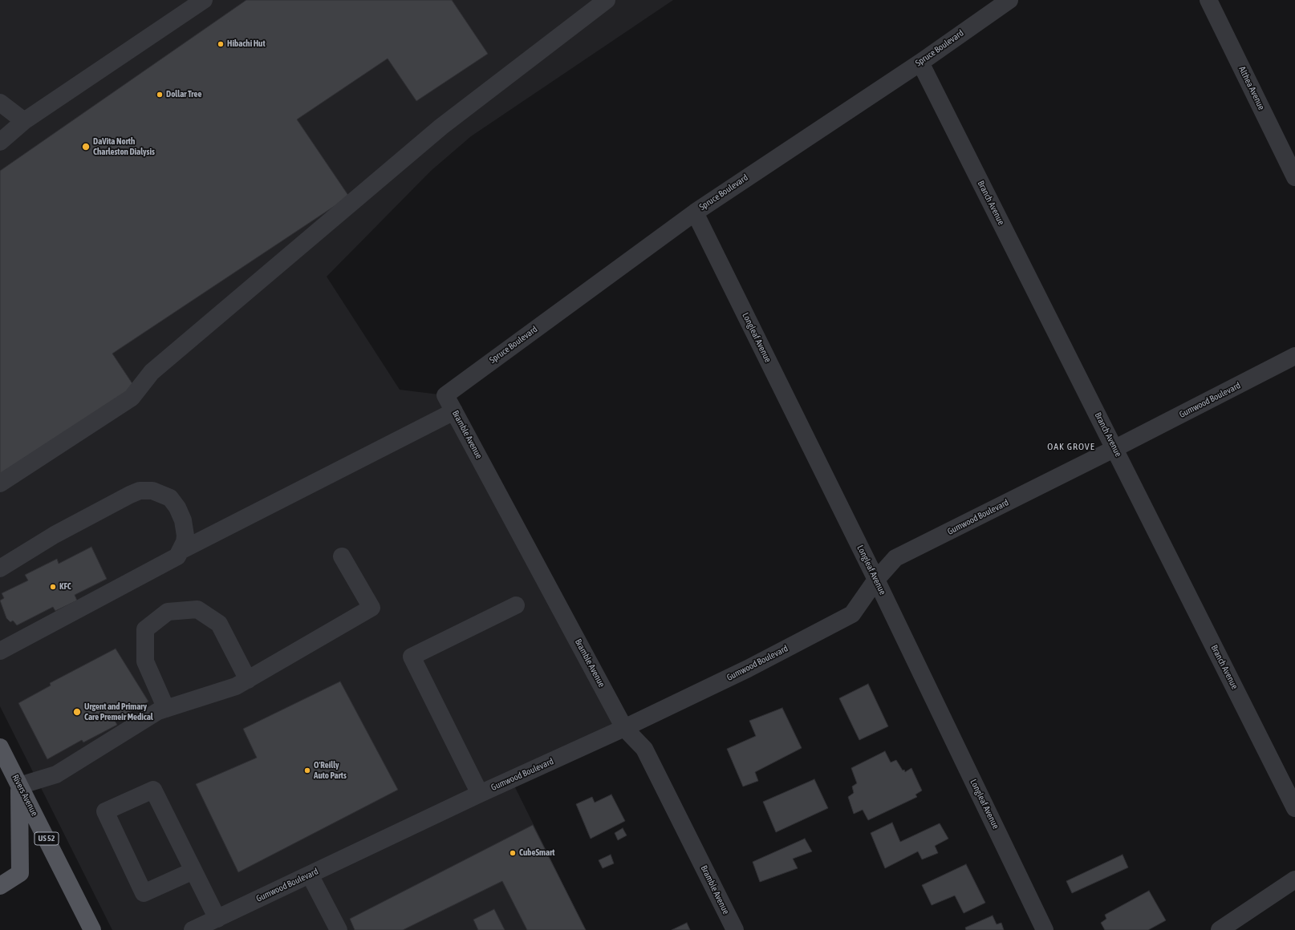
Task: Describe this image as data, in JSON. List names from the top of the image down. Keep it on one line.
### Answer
{"streets":{"main road":["Rivers Avenue","US 52"],"street":["Spruce Boulevard","Althea Avenue","Branch Avenue","Longleaf Avenue","Gumwood Boulevard","Bramble Avenue"]},"crossings":[["Spruce Boulevard","Branch Avenue"],["Spruce Boulevard","Longleaf Avenue"],["Spruce Boulevard","Bramble Avenue"],["Branch Avenue","Gumwood Boulevard"],["Longleaf Avenue","Gumwood Boulevard"],["Gumwood Boulevard","Bramble Avenue"]],"districts":["OAK GROVE"],"places":["Hibachi Hut","Dollar Tree","DaVita North Charleston Dialysis","KFC","Urgent and Primary Care Premeir Medical","O'Reilly Auto Parts","CubeSmart"]}
